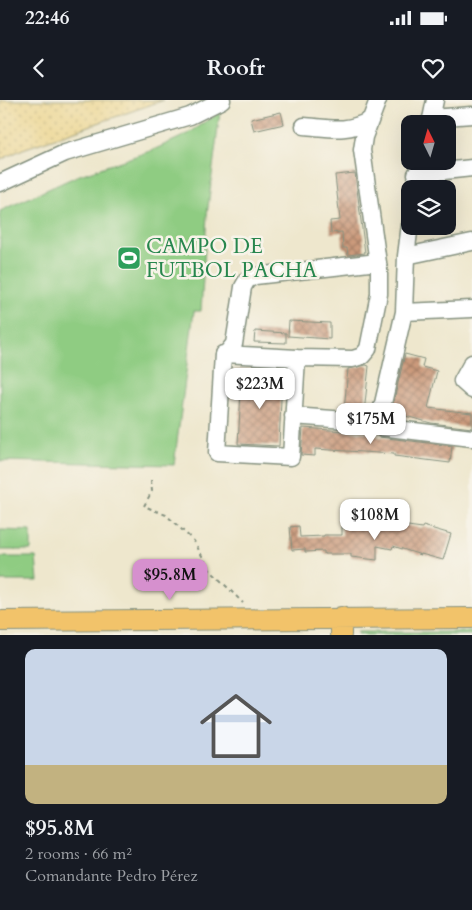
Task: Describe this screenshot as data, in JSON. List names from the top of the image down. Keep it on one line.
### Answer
{"places":{"sports":["CAMPO DE FUTBOL PACHA"]},"north":"top","page":{"status":"22:46","header":"Roofr","price":["$223M","$175M","$108M","$95.8M"],"list":[{"name":"$95.8M","note":"2 rooms · 66 m² · Comandante Pedro Pérez"}]}}
